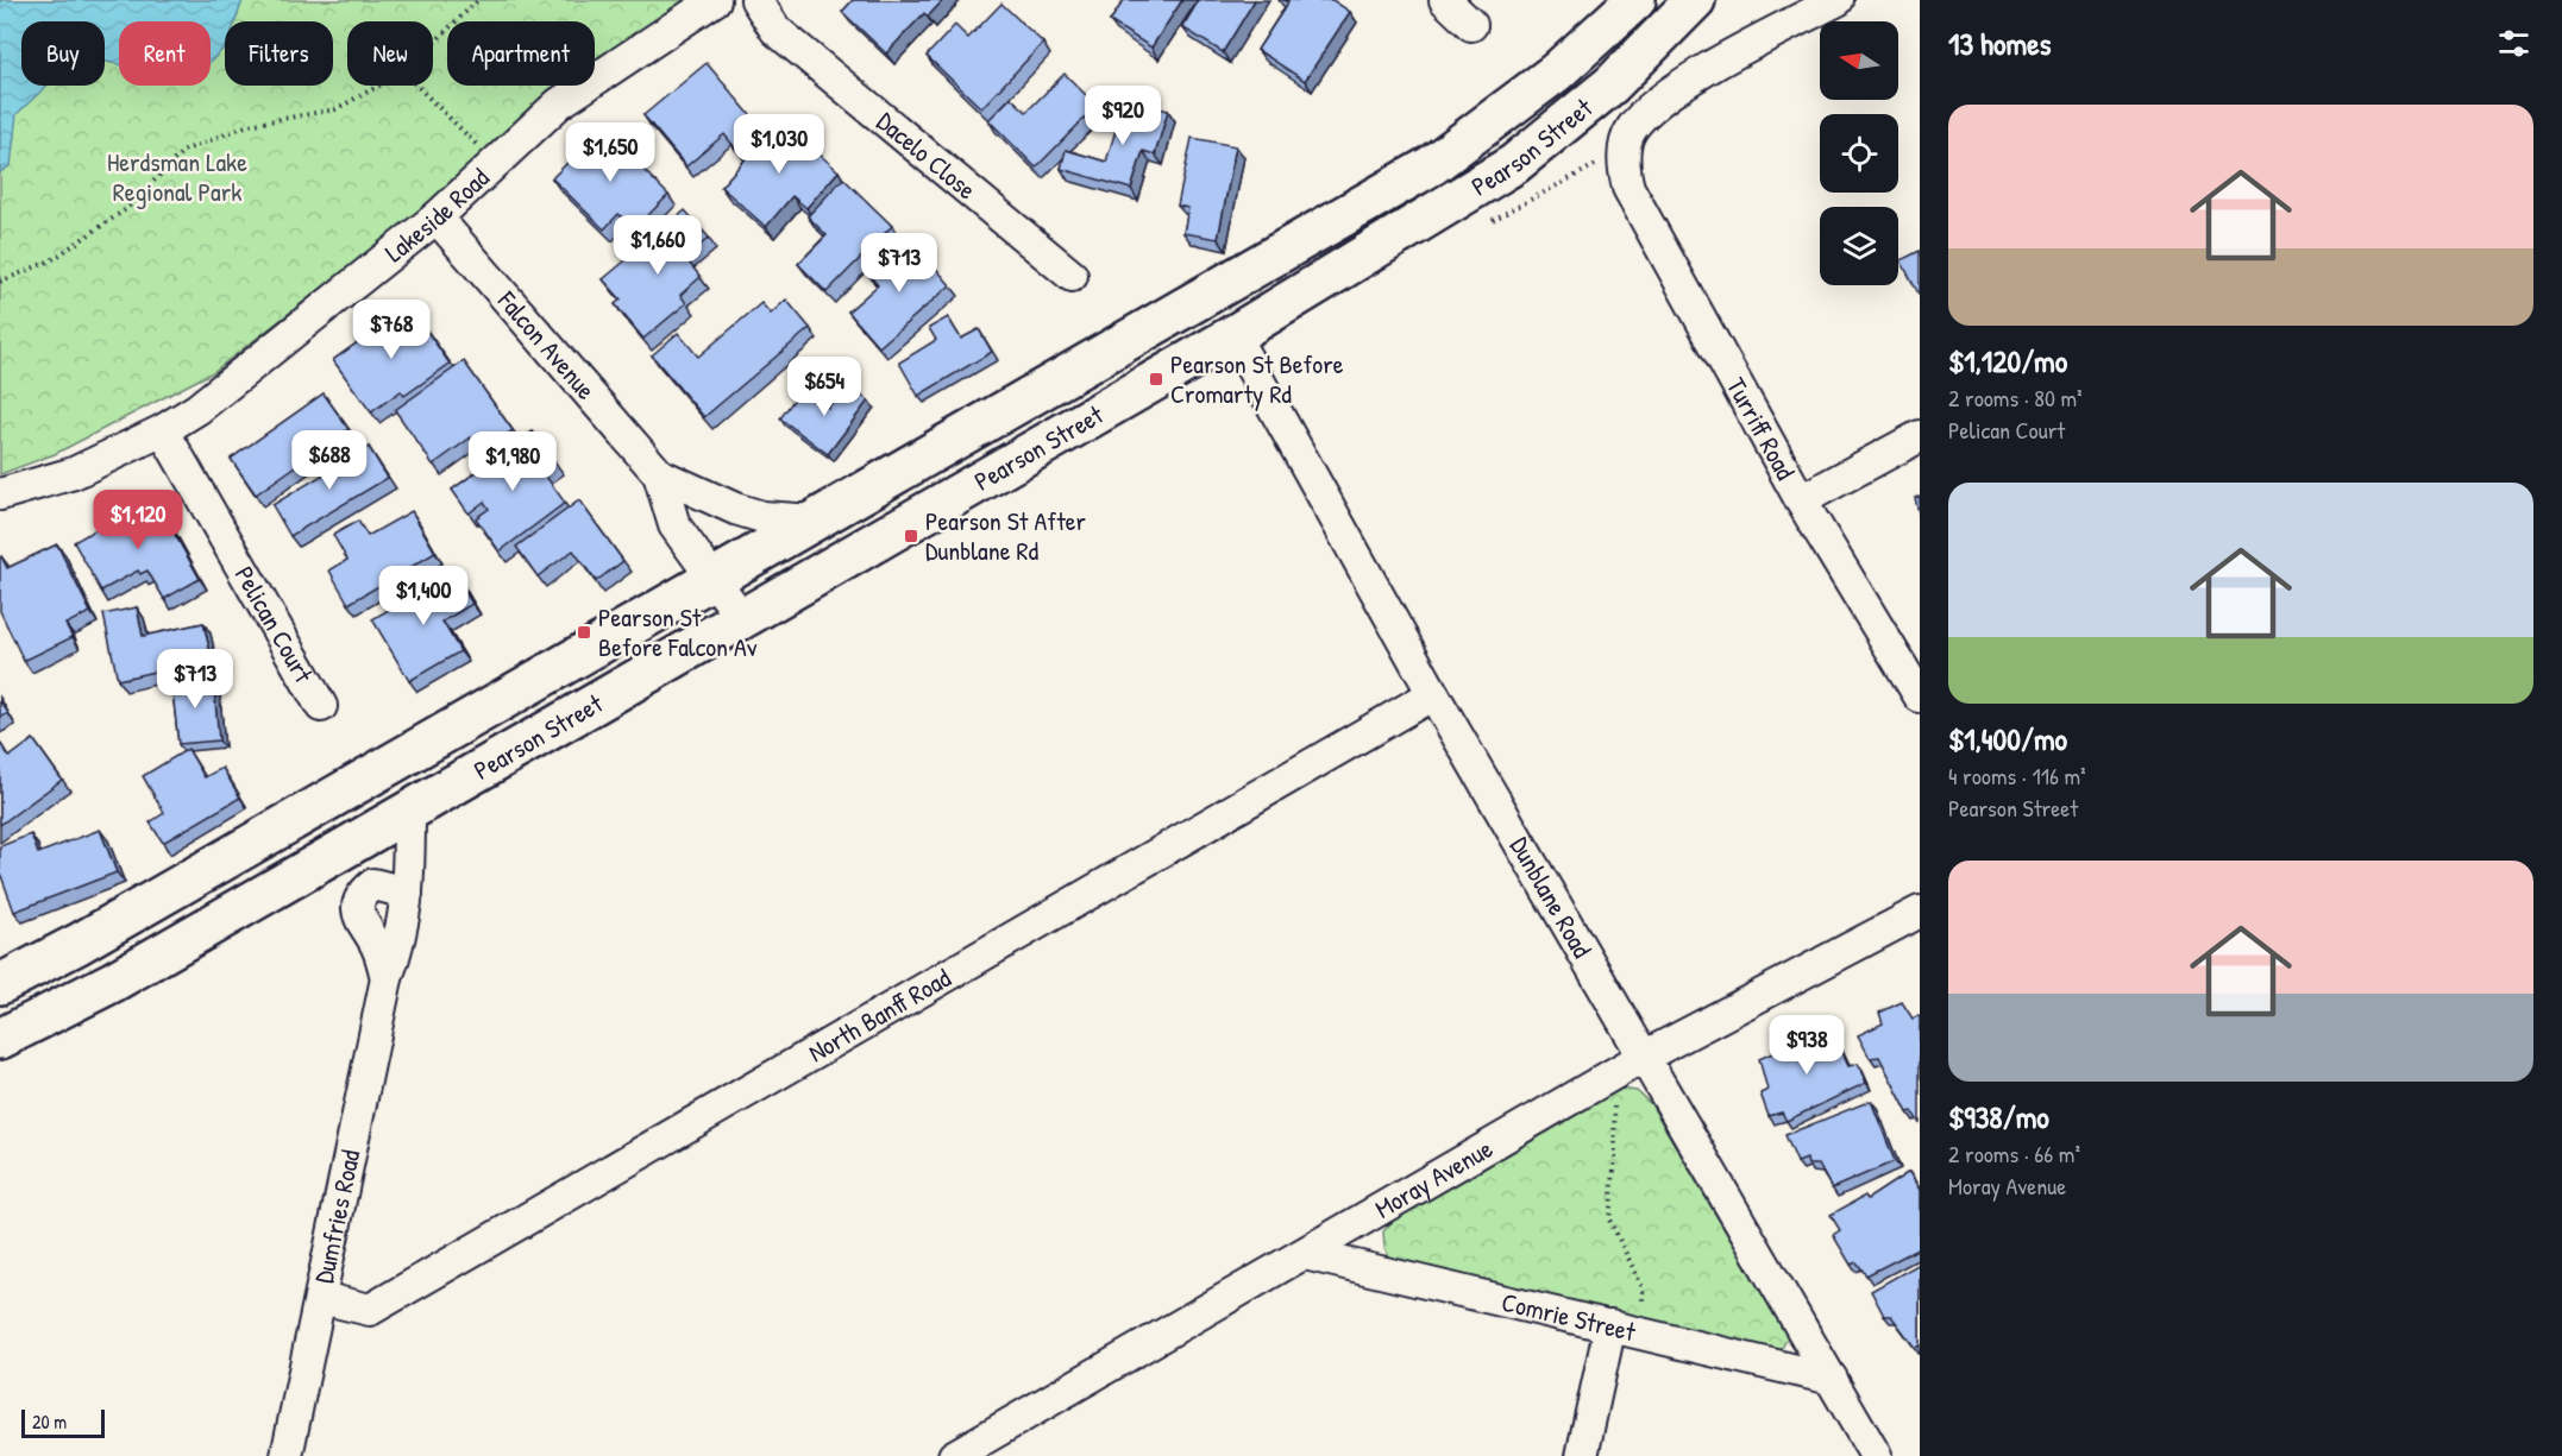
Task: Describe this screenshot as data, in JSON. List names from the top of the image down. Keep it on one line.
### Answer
{"streets":{"main road":["Pearson Street"],"street":["Dacelo Close","Lakeside Road","Falcon Avenue","Turriff Road","Pelican Court","Dunblane Road","North Banff Road","Moray Avenue","Dumfries Road","Comrie Street"]},"crossings":[["Pearson Street","Falcon Avenue"],["Pearson Street","Dunblane Road"],["Pearson Street","Dumfries Road"],["Lakeside Road","Falcon Avenue"],["Lakeside Road","Pelican Court"],["Dunblane Road","North Banff Road"],["Dunblane Road","Moray Avenue"],["Dunblane Road","Comrie Street"],["North Banff Road","Dumfries Road"],["Moray Avenue","Comrie Street"]],"parks":["Herdsman Lake Regional Park"],"places":{"transit":["Pearson St Before Cromarty Rd","Pearson St After Dunblane Rd","Pearson St Before Falcon Av"]},"scale_bar":"20 m","north":"left","page":{"heading":"13 homes","chip":["Buy","Rent","Filters","New","Apartment"],"price":["$920","$1,030","$1,650","$1,660","$713","$768","$654","$688","$1,980","$1,120","$1,400","$713","$938"],"list":[{"name":"$1,120/mo","note":"2 rooms · 80 m² · Pelican Court"},{"name":"$1,400/mo","note":"4 rooms · 116 m² · Pearson Street"},{"name":"$938/mo","note":"2 rooms · 66 m² · Moray Avenue"}],"scale":"20 m"}}
